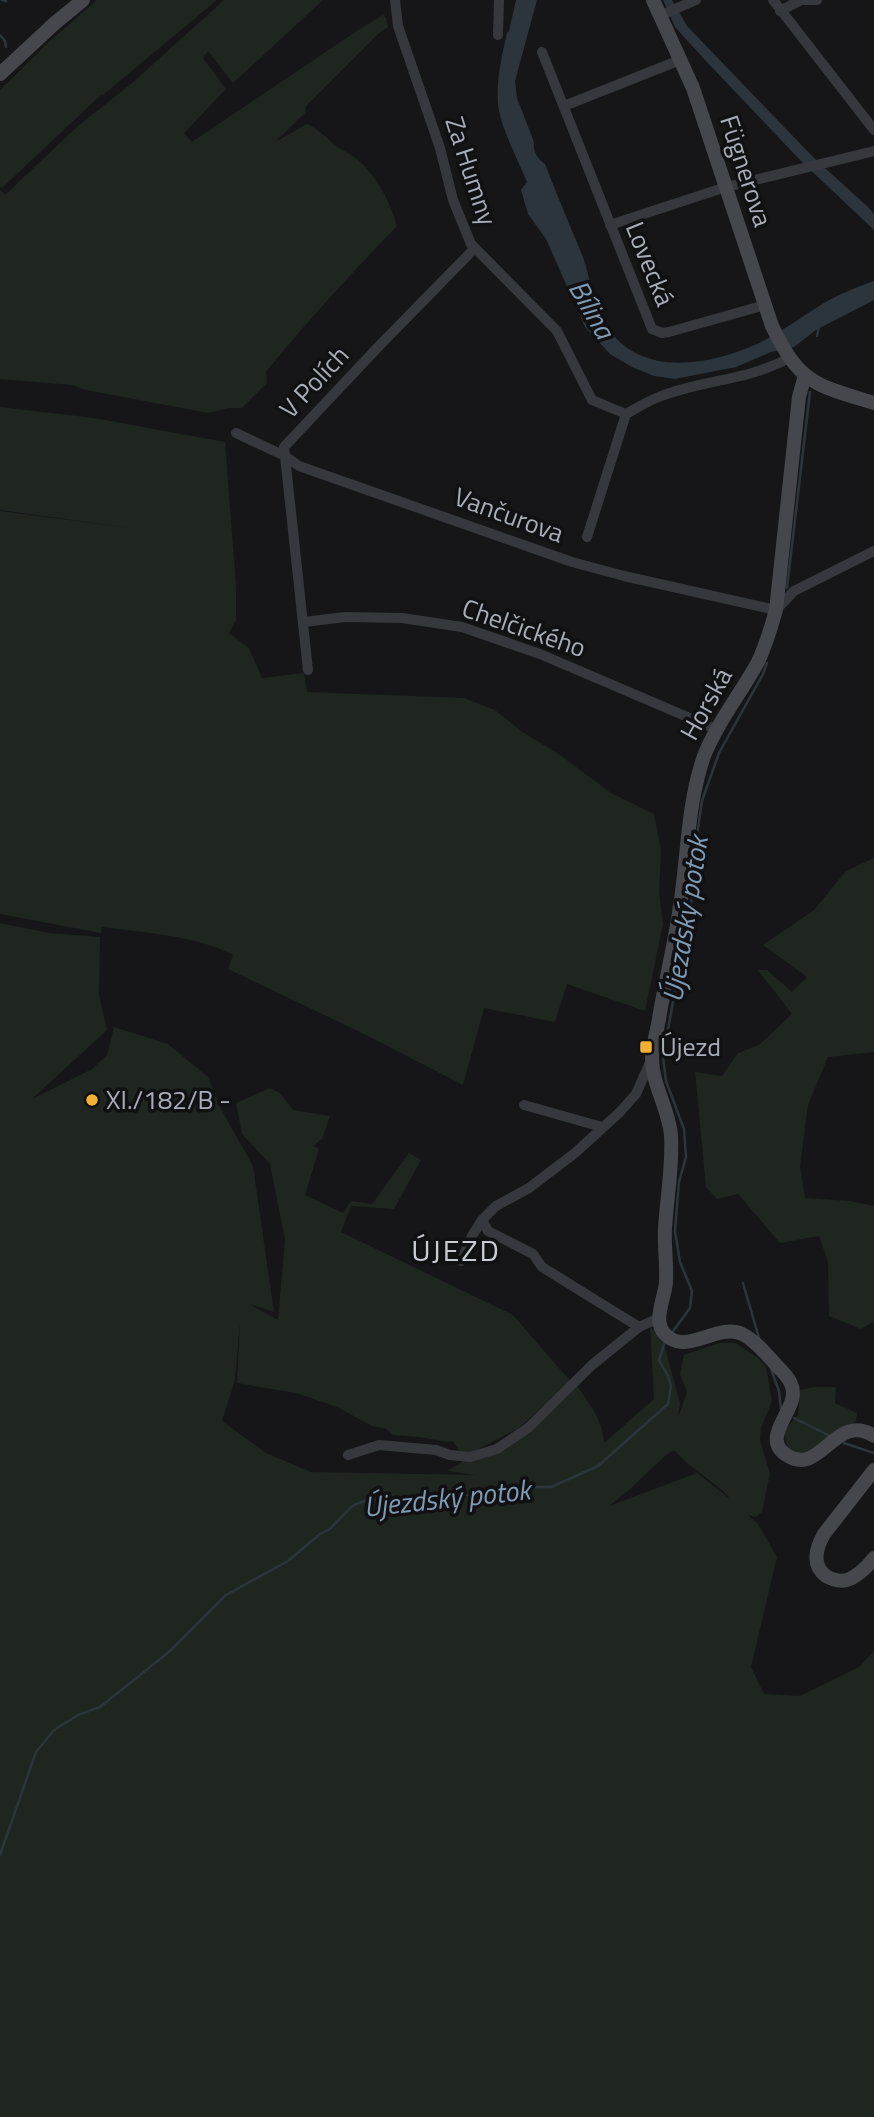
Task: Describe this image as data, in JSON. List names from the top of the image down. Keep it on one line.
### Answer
{"streets":{"street":["Za Humny","Fügnerova","Lovecká","V Polích","Vančurova","Chelčického","Horská"]},"crossings":[["Za Humny","V Polích"],["Fügnerova","Lovecká"],["Fügnerova","Horská"],["V Polích","Vančurova"],["V Polích","Chelčického"],["Vančurova","Horská"],["Chelčického","Horská"]],"districts":["ÚJEZD"],"water":["Bílina","Újezdský potok"],"places":{"transit":["Újezd"],"other":["XI./182/B -"]}}
